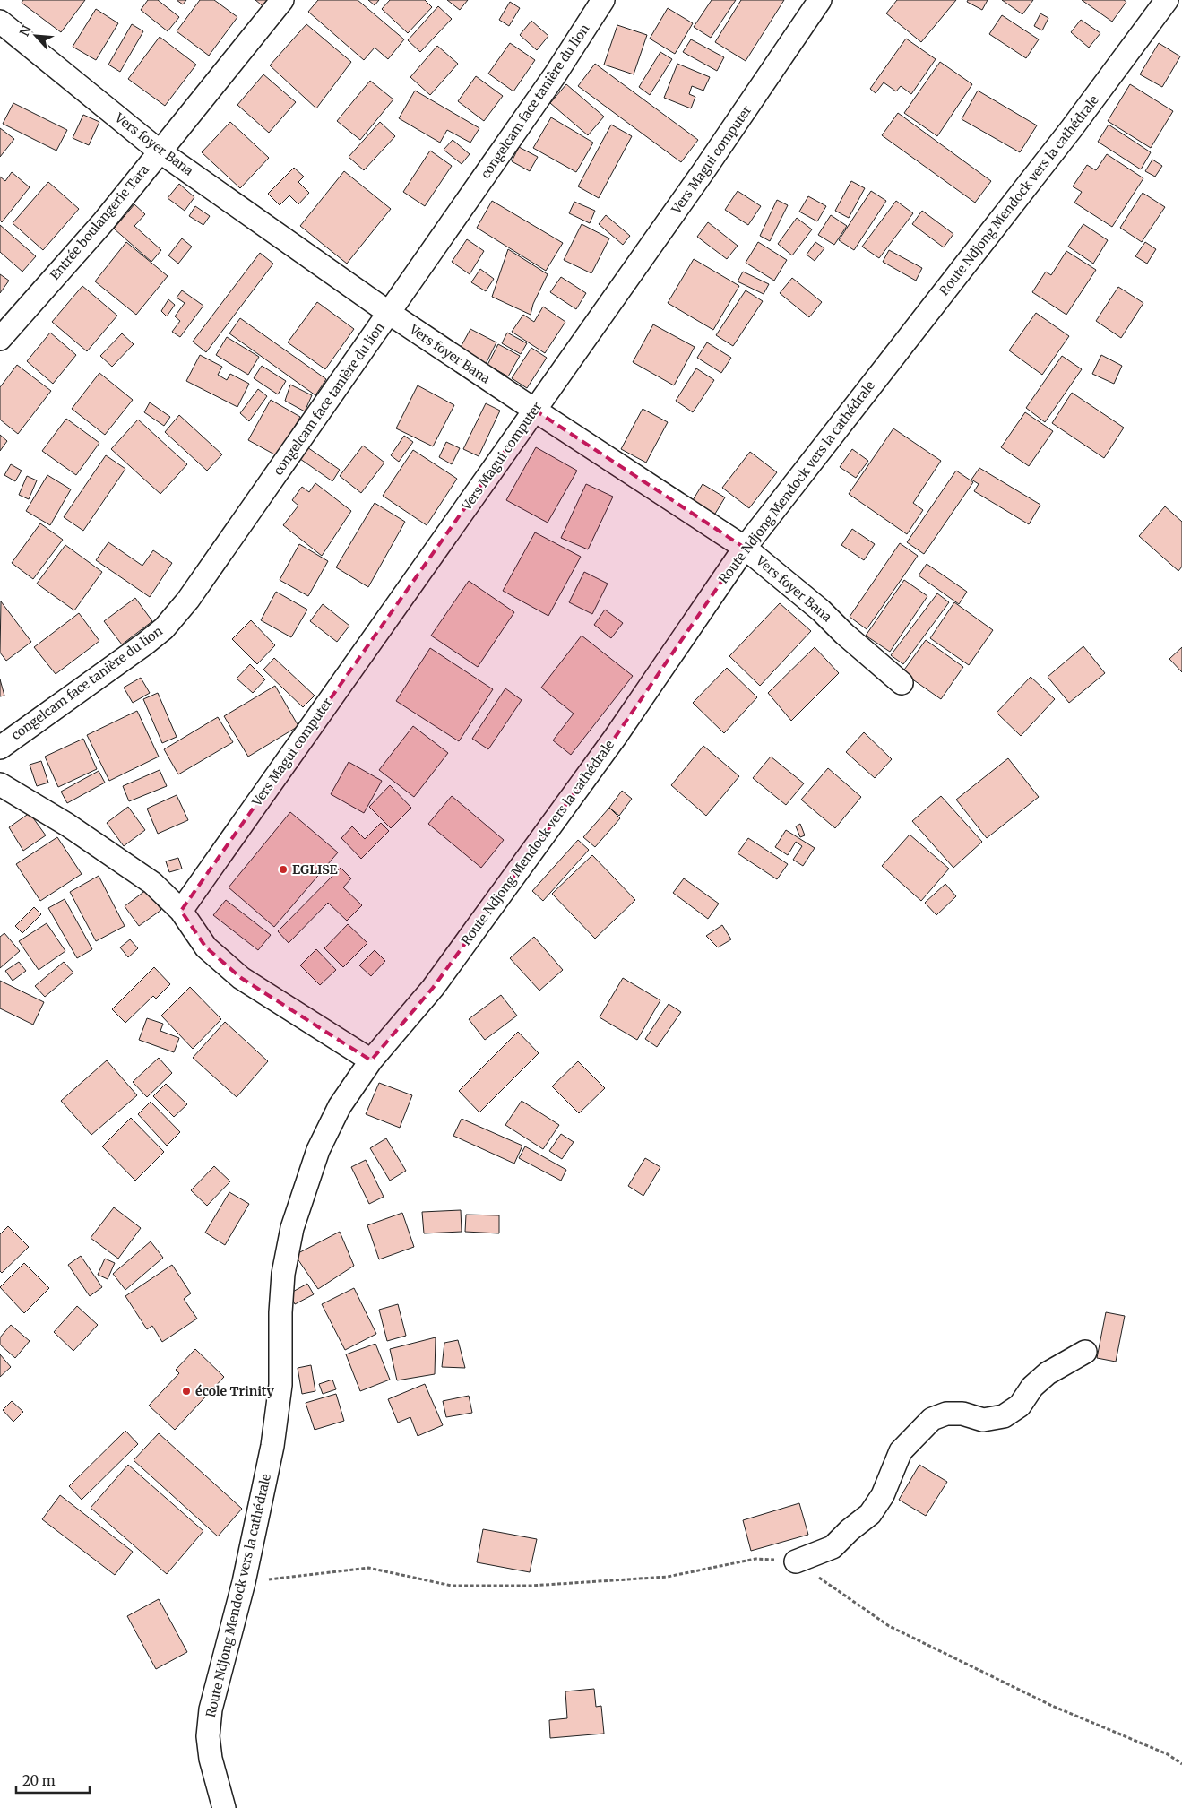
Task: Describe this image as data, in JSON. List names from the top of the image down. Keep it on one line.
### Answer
{"streets":{"street":["congelcam face tanière du lion","Vers foyer Bana","Vers Magui computer","Route Ndjong Mendock vers la cathédrale","Entrée boulangerie Tara"]},"crossings":[["congelcam face tanière du lion","Vers foyer Bana"],["Vers foyer Bana","Vers Magui computer"],["Vers foyer Bana","Route Ndjong Mendock vers la cathédrale"],["Vers foyer Bana","Entrée boulangerie Tara"]],"places":["EGLISE","école Trinity"],"scale_bar":"20 m","north":"top left"}
